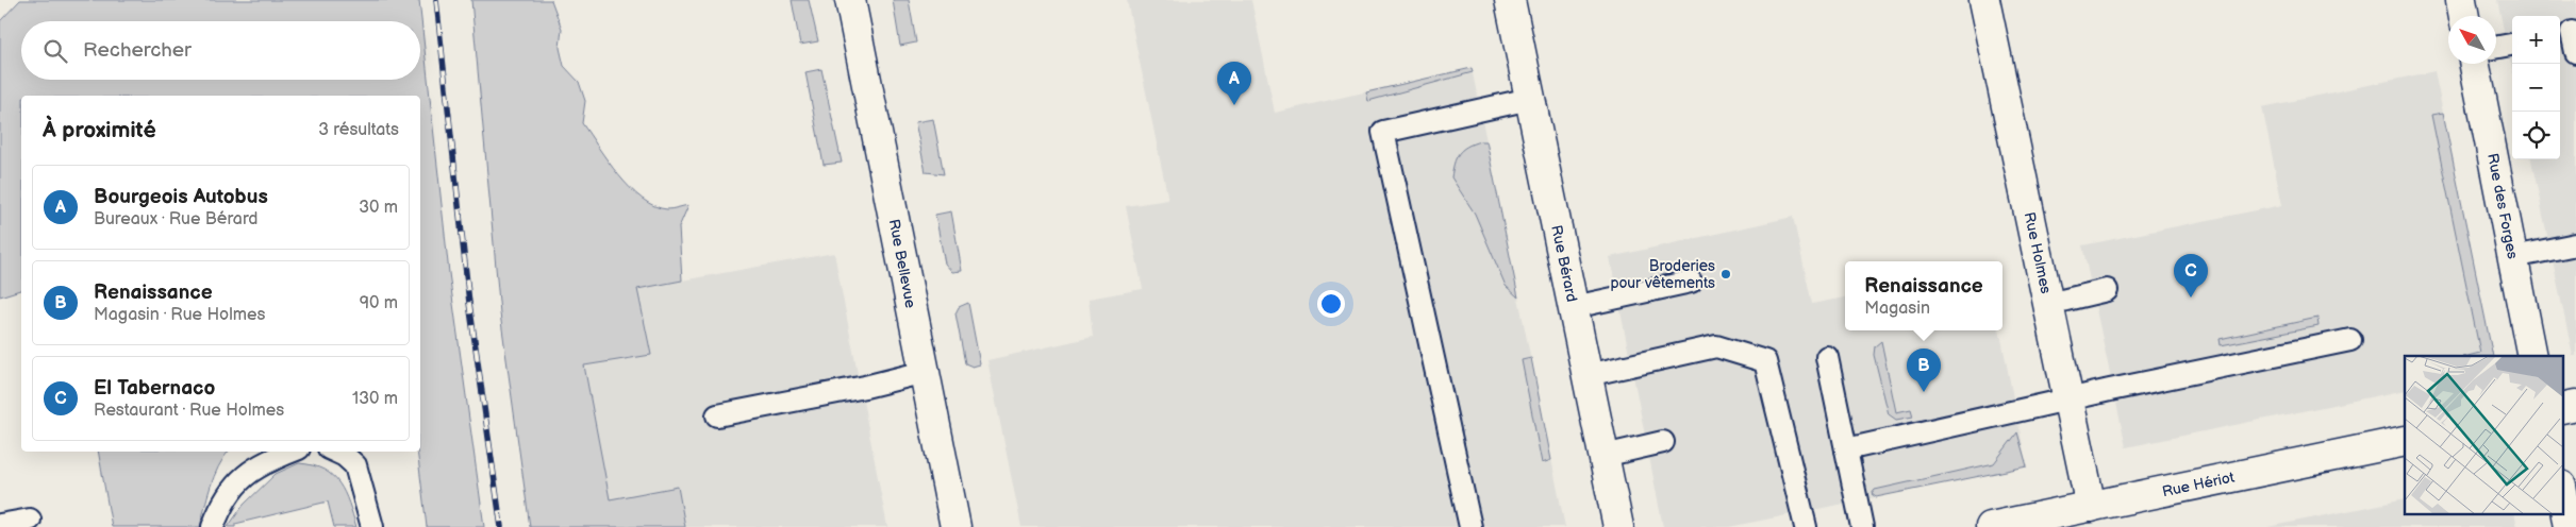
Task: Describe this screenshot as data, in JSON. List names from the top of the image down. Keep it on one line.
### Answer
{"streets":{"street":["Rue des Forges","Rue Holmes","Rue Bellevue","Rue Bérard","Rue Hériot"]},"crossings":[["Rue Holmes","Rue Hériot"]],"places":["Broderies pour vêtements"],"north":"top left","page":{"map_buttons":["+","−"],"search":"Rechercher","pins":["A","C","B"],"heading":["À proximité","3 résultats"],"list":[{"mark":"A","name":"Bourgeois Autobus","note":"Bureaux · Rue Bérard","value":"30 m"},{"mark":"B","name":"Renaissance","note":"Magasin · Rue Holmes","value":"90 m"},{"mark":"C","name":"El Tabernaco","note":"Restaurant · Rue Holmes","value":"130 m"}],"popup":["Renaissance","Magasin"]}}
